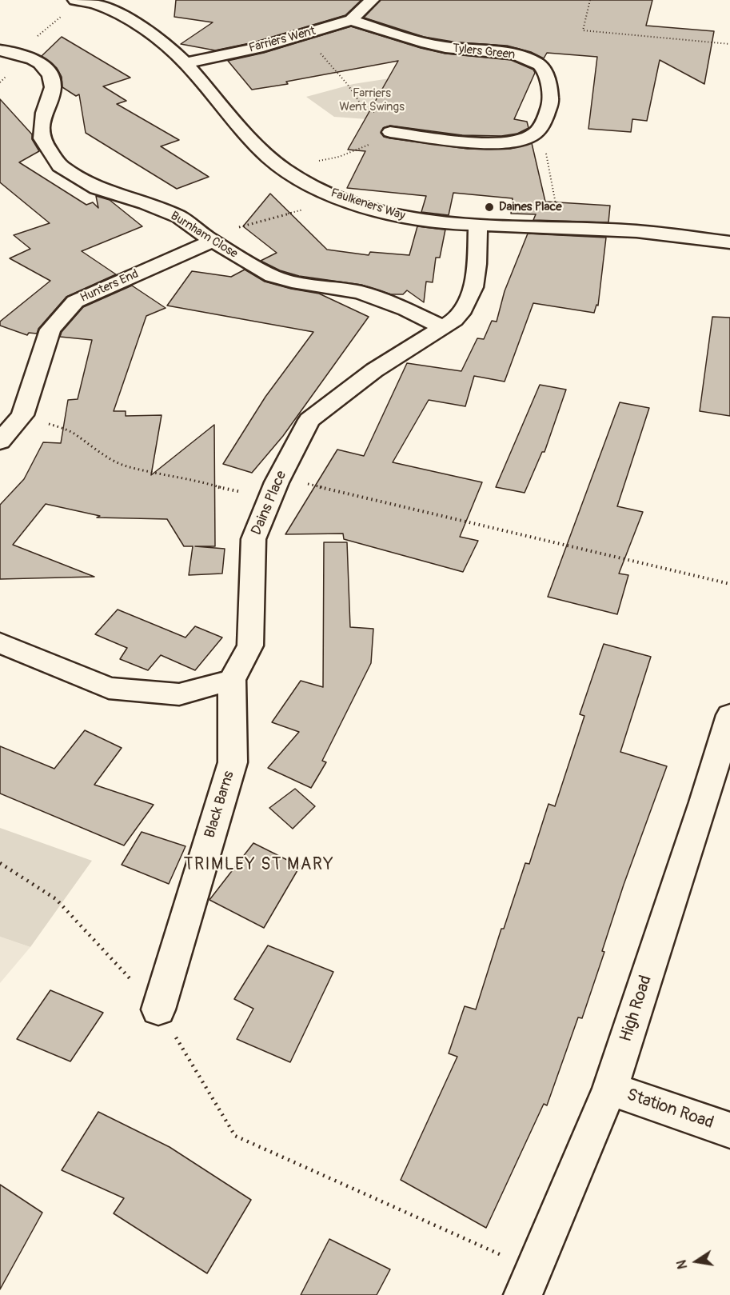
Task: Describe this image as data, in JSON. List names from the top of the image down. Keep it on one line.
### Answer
{"streets":{"street":["Farriers Went","Tylers Green","Faulkeners Way","Burnham Close","Hunters End","Dains Place","Black Barns","High Road","Station Road"]},"crossings":[["Farriers Went","Tylers Green"],["Farriers Went","Faulkeners Way"],["Faulkeners Way","Dains Place"],["Burnham Close","Hunters End"],["Burnham Close","Dains Place"],["Dains Place","Black Barns"],["High Road","Station Road"]],"districts":["TRIMLEY ST MARY"],"parks":["Farriers Went Swings"],"places":["Daines Place"],"north":"left"}
